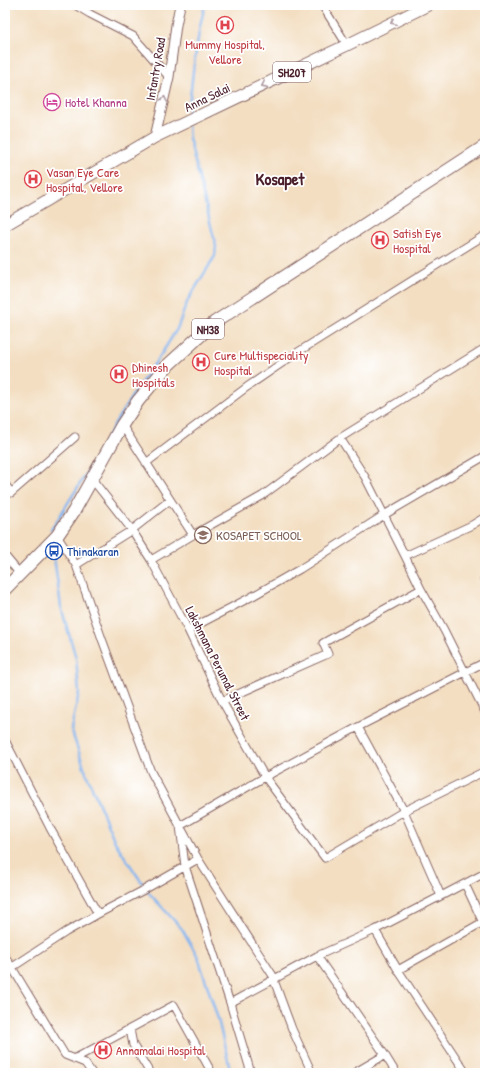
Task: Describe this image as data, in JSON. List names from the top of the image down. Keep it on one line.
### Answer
{"streets":{"highway":["NH38"],"main road":["SH207","Anna Salai"],"street":["Infantry Road","Lakshmana Perumal Street"]},"crossings":[["Infantry Road","Anna Salai"],["NH38","Lakshmana Perumal Street"]],"one_way":["Infantry Road","Anna Salai"],"districts":["Kosapet"],"places":{"hospital":["Mummy Hospital, Vellore","Vasan Eye Care Hospital, Vellore","Satish Eye Hospital","Cure Multispeciality Hospital","Dhinesh Hospitals","Annamalai Hospital"],"hotel":["Hotel Khanna"],"school or university":["KOSAPET SCHOOL"],"bus stop":["Thinakaran"]}}
